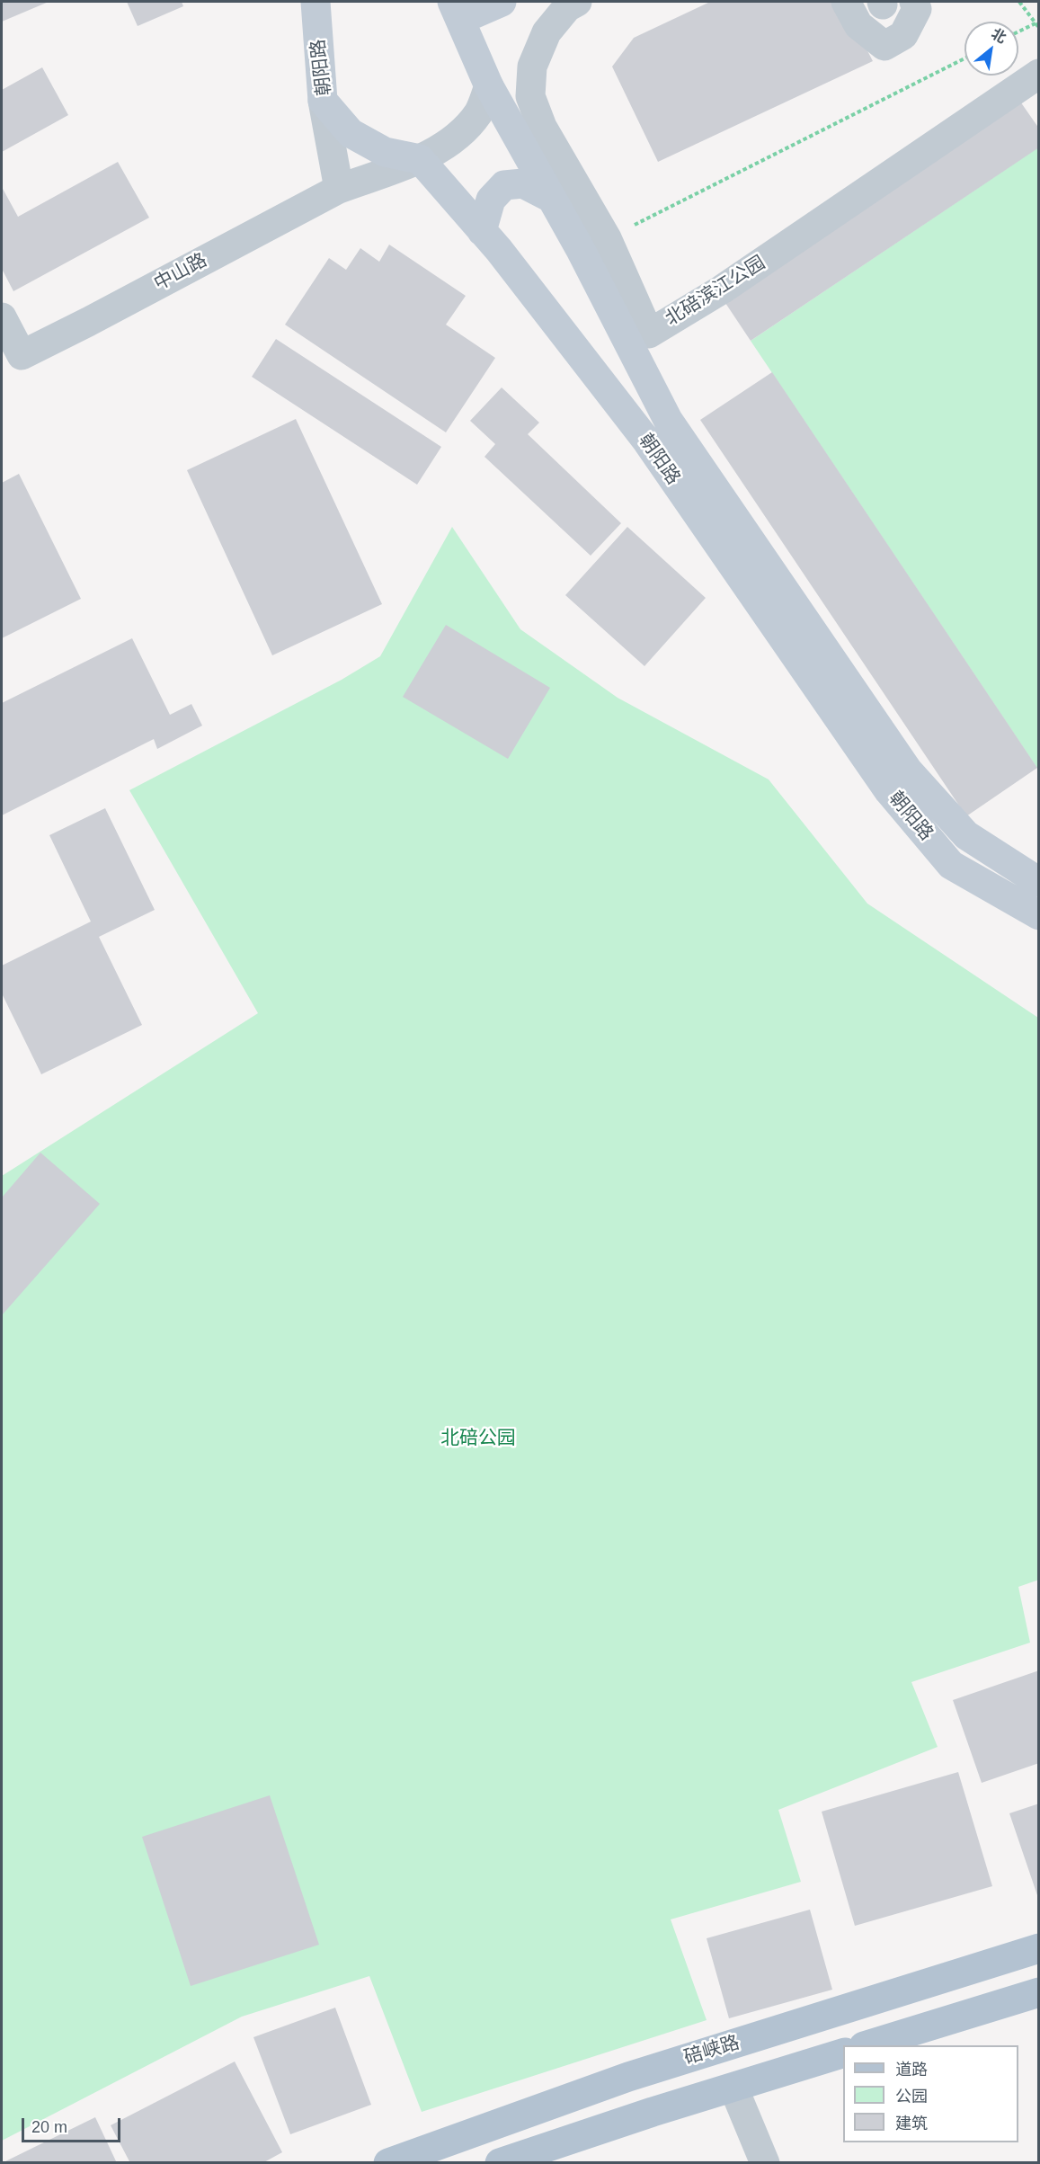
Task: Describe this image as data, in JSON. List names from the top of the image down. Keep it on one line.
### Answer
{"streets":{"main road":["碚峡路"],"street":["朝阳路","中山路","北碚滨江公园"]},"crossings":[["朝阳路","中山路"]],"parks":["北碚公园"],"legend":["道路","公园","建筑"],"scale_bar":"20 m","north":"top right"}
